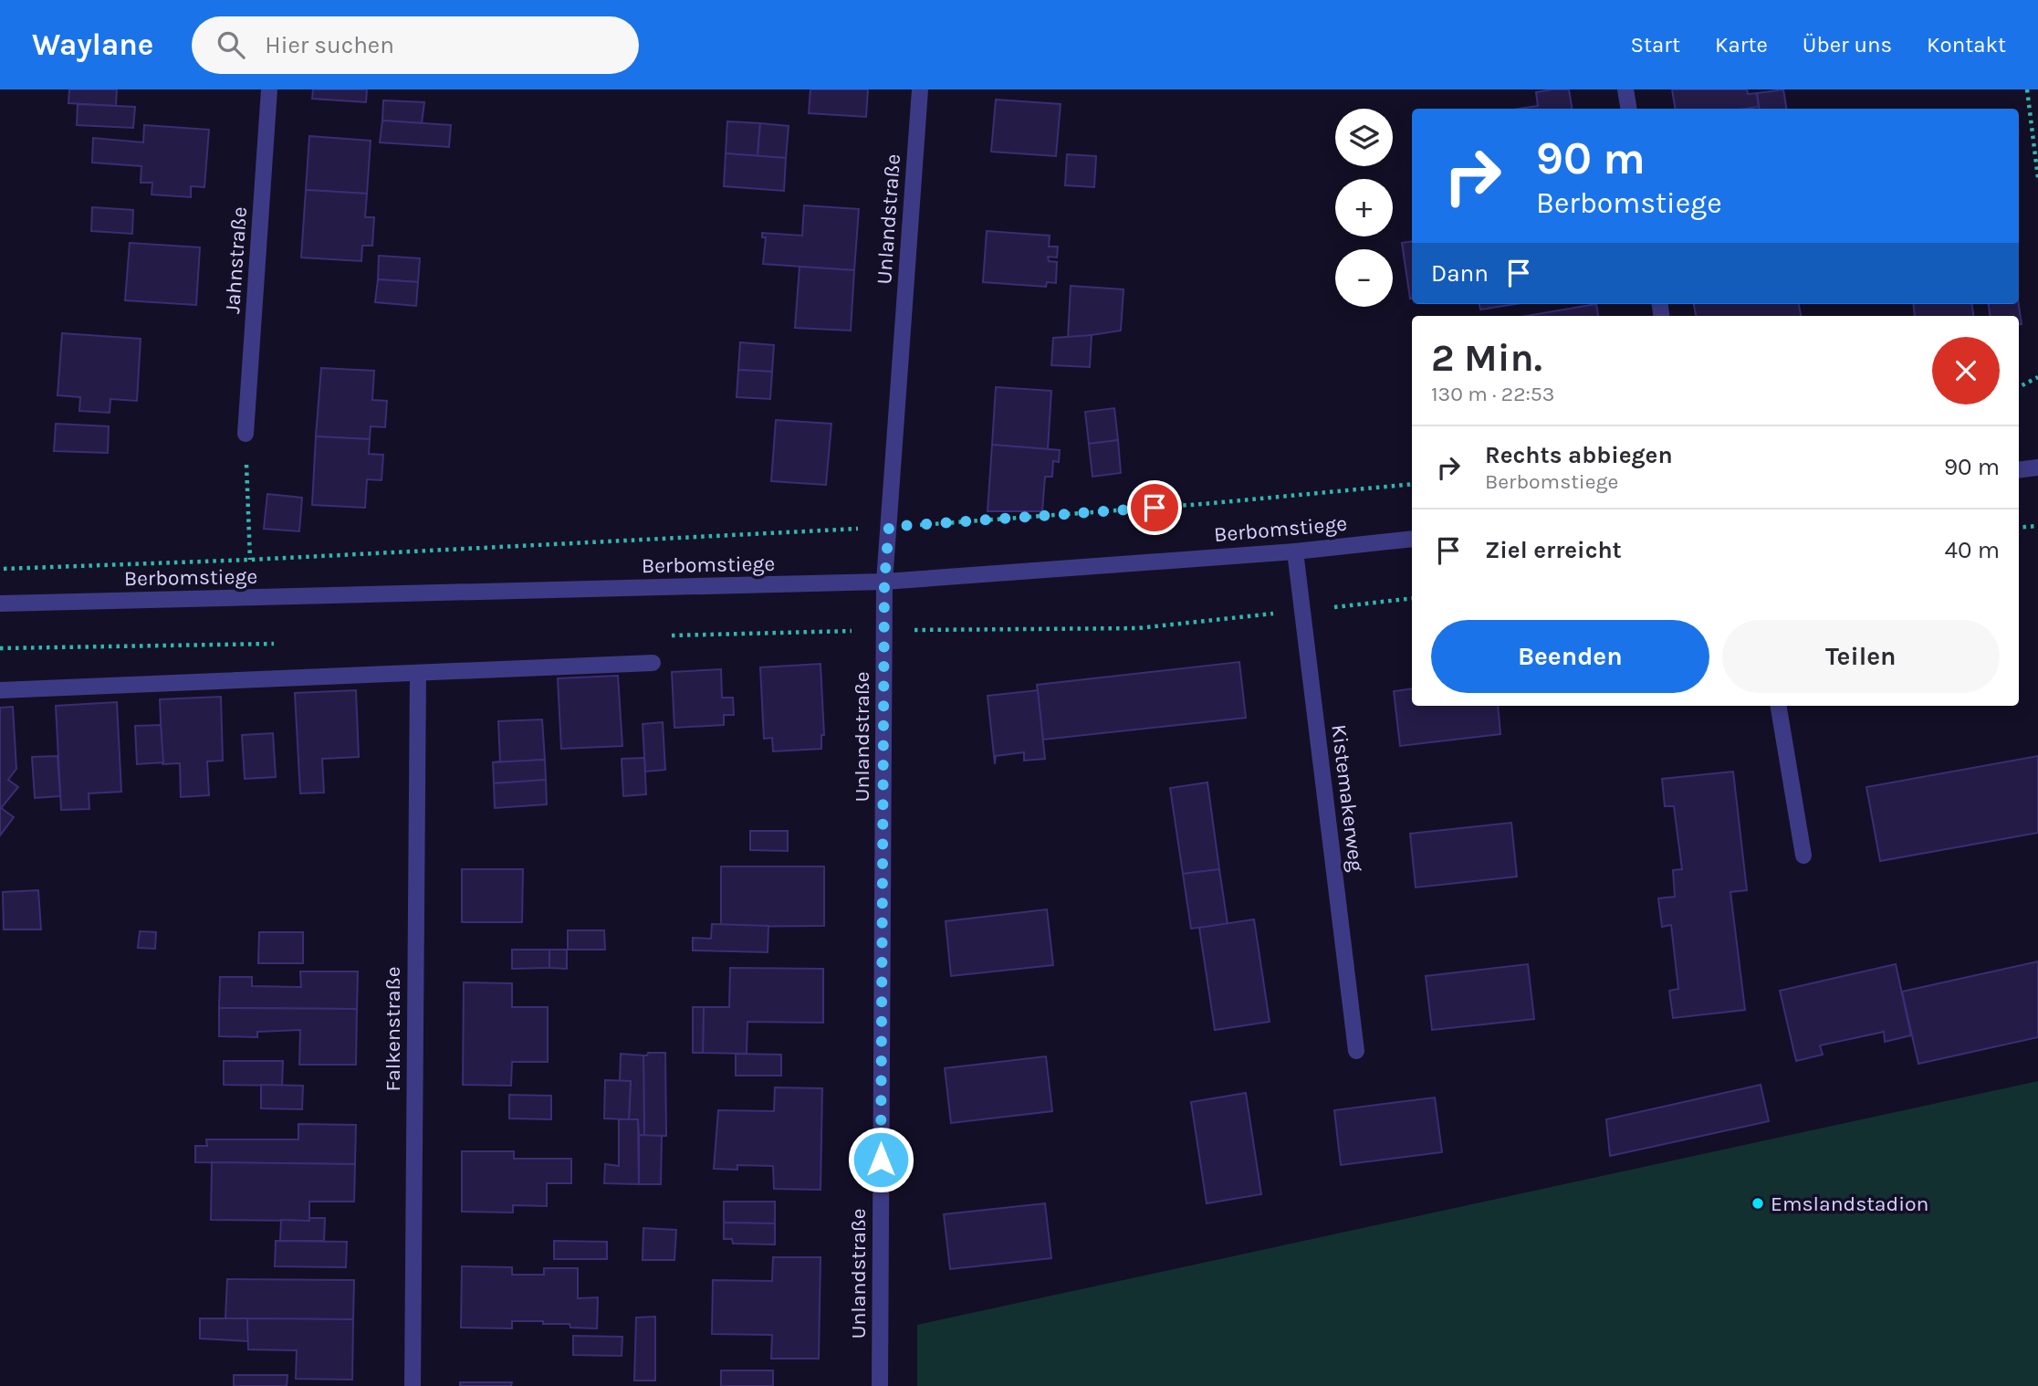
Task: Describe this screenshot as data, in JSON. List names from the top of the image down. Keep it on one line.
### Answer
{"streets":{"street":["Unlandstraße","Jahnstraße","Berbomstiege","Kistemakerweg","Falkenstraße"]},"crossings":[["Unlandstraße","Berbomstiege"],["Berbomstiege","Kistemakerweg"]],"places":["Emslandstadion"],"page":{"header":"Waylane","search":"Hier suchen","nav":["Start","Karte","Über uns","Kontakt"],"map_buttons":["+","−"],"turn":["90 m","Berbomstiege"],"then":"Dann","heading":["2 Min.","130 m · 22:53"],"list":[{"name":"Rechts abbiegen","note":"Berbomstiege","value":"90 m"},{"name":"Ziel erreicht","value":"40 m"}],"buttons":["Beenden","Teilen"]}}
